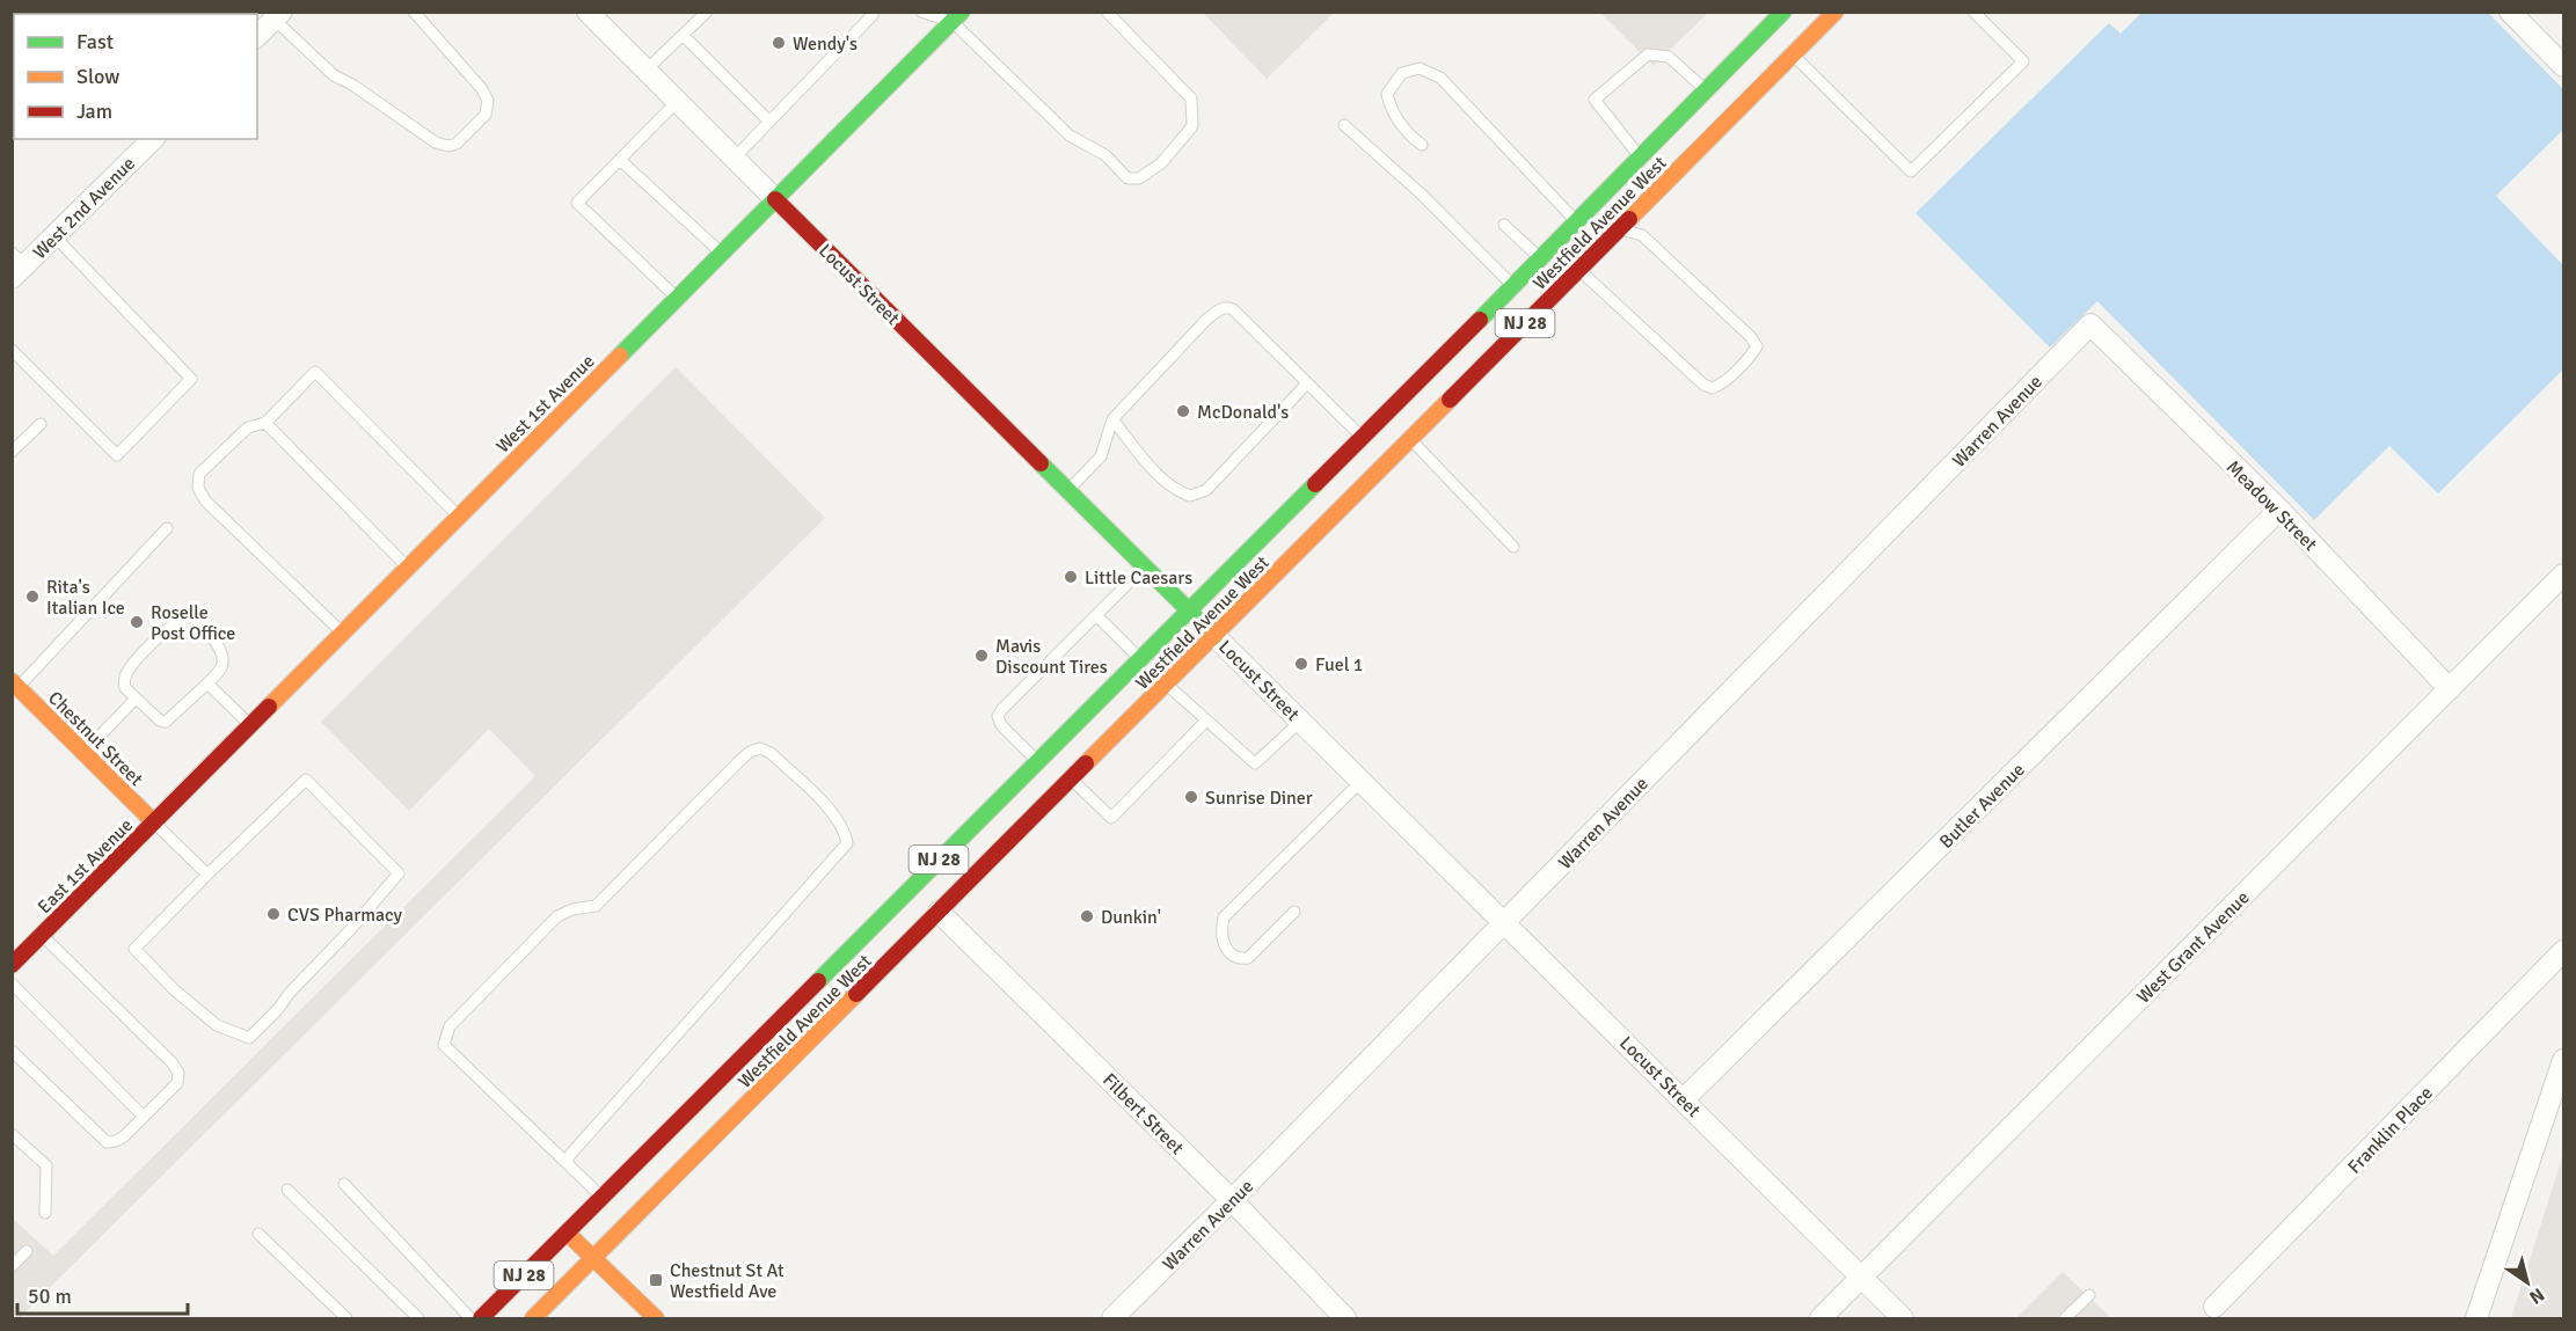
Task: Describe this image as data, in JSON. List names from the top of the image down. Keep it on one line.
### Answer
{"streets":{"main road":["Westfield Avenue West","Locust Street","NJ 28","West 1st Avenue","Chestnut Street","East 1st Avenue"],"street":["West 2nd Avenue","Warren Avenue","Meadow Street","Butler Avenue","West Grant Avenue","Filbert Street","Franklin Place"]},"crossings":[["Westfield Avenue West","Locust Street"],["Westfield Avenue West","NJ 28"],["Westfield Avenue West","Filbert Street"],["Locust Street","West 1st Avenue"],["Locust Street","Warren Avenue"],["Locust Street","Butler Avenue"],["Locust Street","West Grant Avenue"],["West 1st Avenue","Chestnut Street"],["West 1st Avenue","East 1st Avenue"],["Warren Avenue","Meadow Street"],["Warren Avenue","Filbert Street"],["Meadow Street","Butler Avenue"],["Meadow Street","West Grant Avenue"],["Chestnut Street","East 1st Avenue"]],"places":{"other":["Wendy's","McDonald's","Little Caesars","Rita's Italian Ice","Roselle Post Office","Mavis Discount Tires","Fuel 1","Sunrise Diner","CVS Pharmacy","Dunkin'"],"transit":["Chestnut St At Westfield Ave"]},"legend":["Fast","Slow","Jam"],"scale_bar":"50 m","north":"bottom right"}
